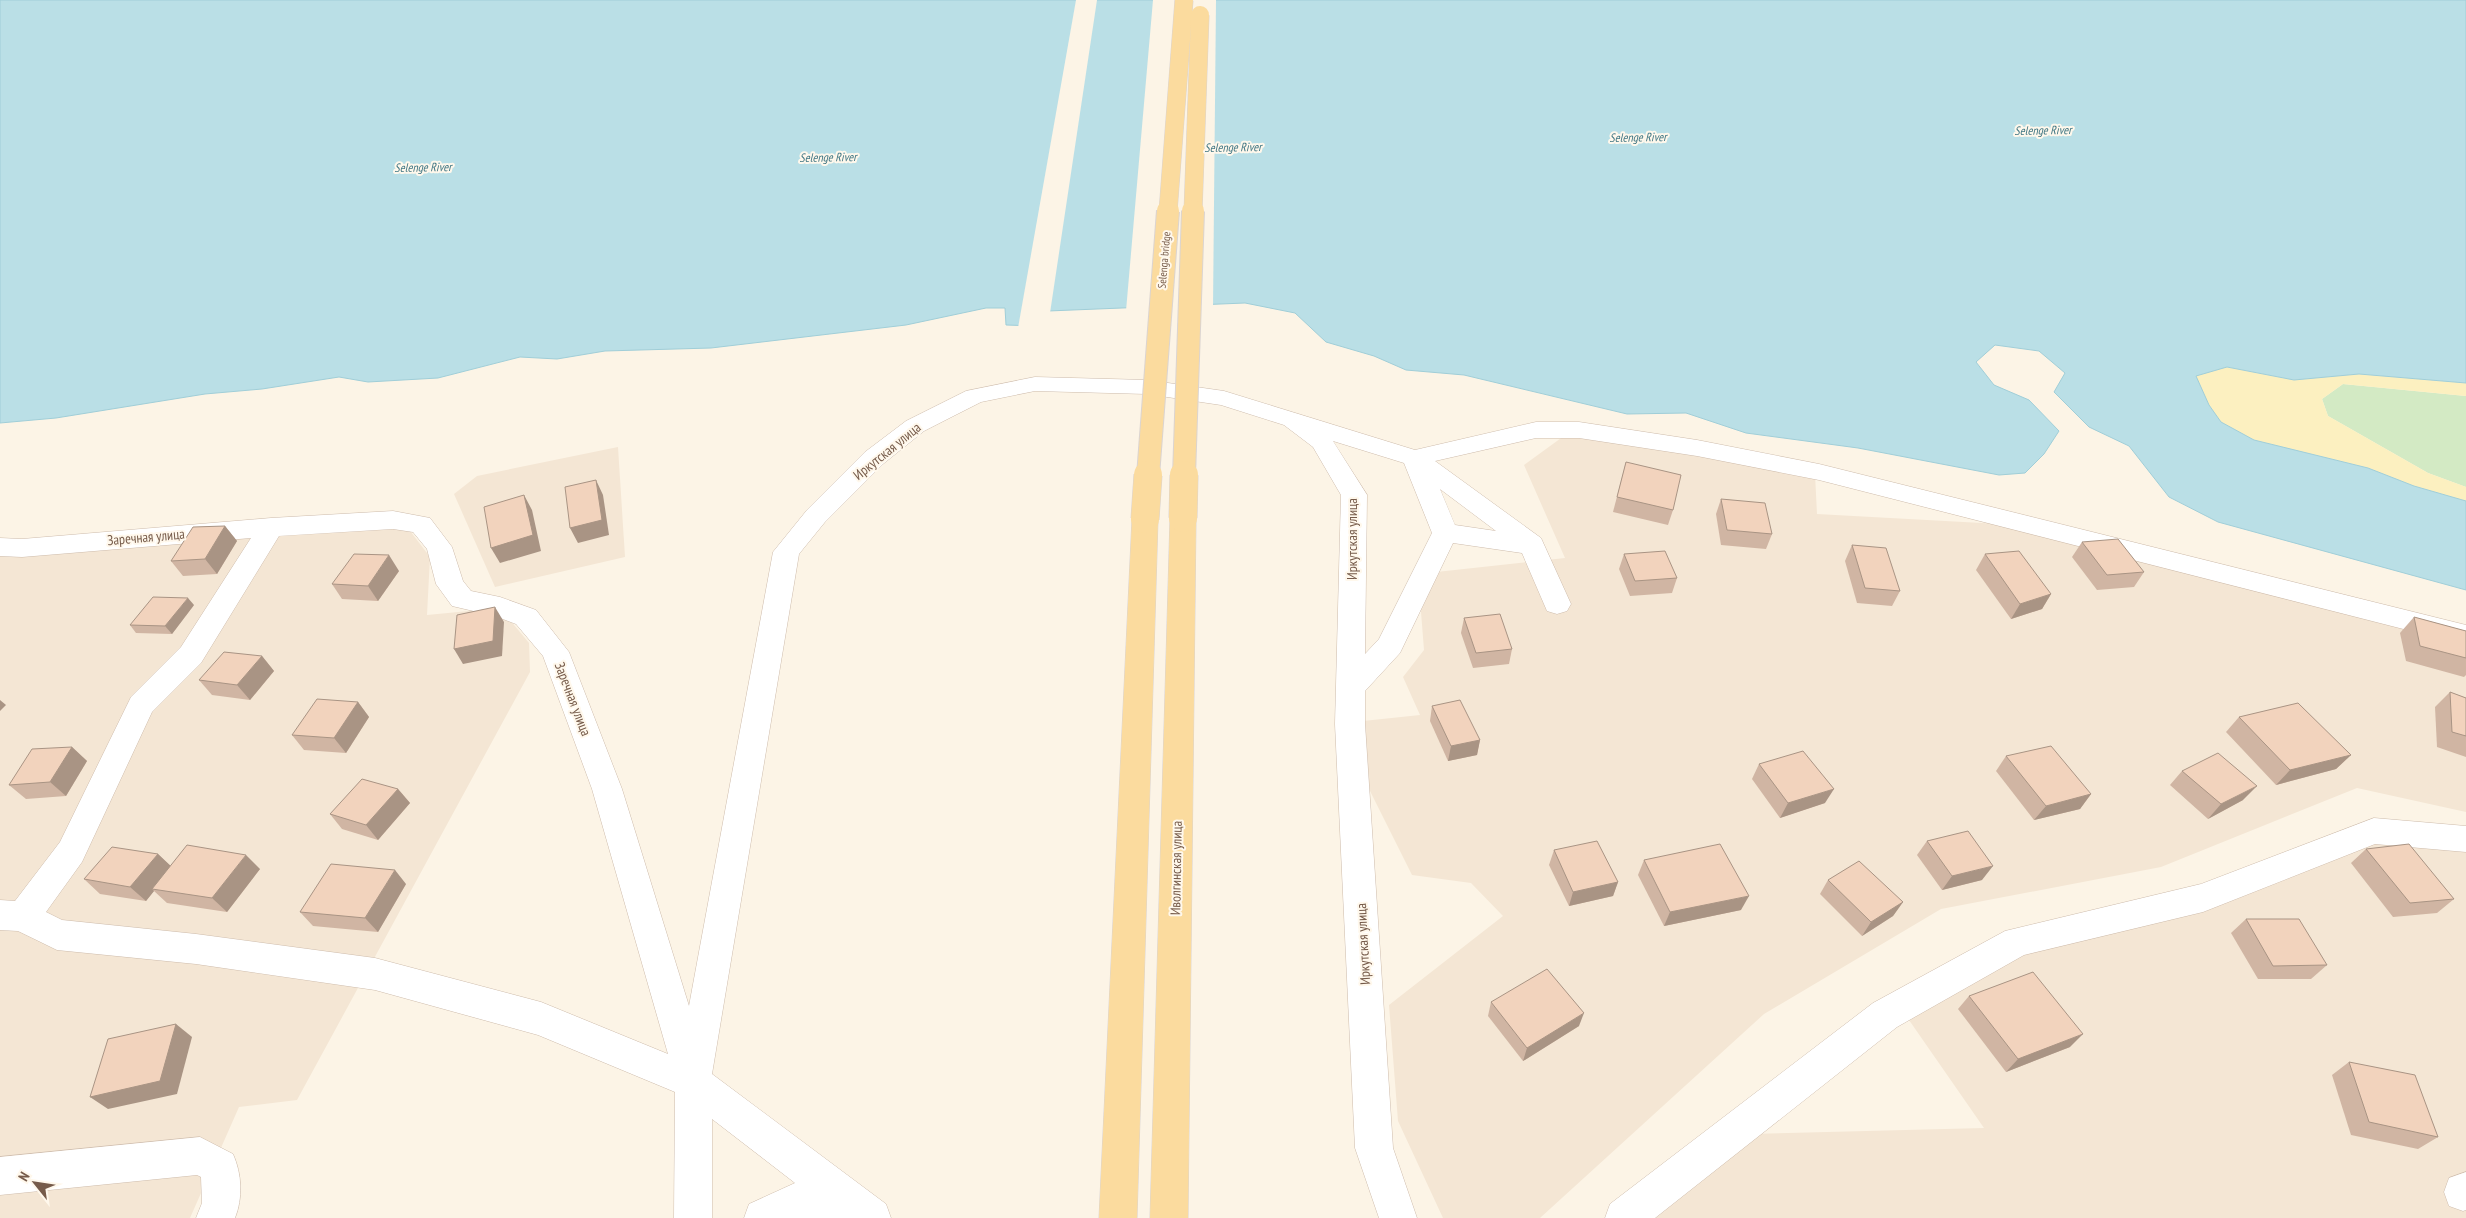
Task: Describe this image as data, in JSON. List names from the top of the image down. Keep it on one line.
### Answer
{"streets":{"main road":["Selenga bridge","Иволгинская улица"],"street":["Иркутская улица","Заречная улица"]},"crossings":[["Selenga bridge","Иволгинская улица"],["Иркутская улица","Заречная улица"]],"water":["Selenge River"],"north":"top left"}
